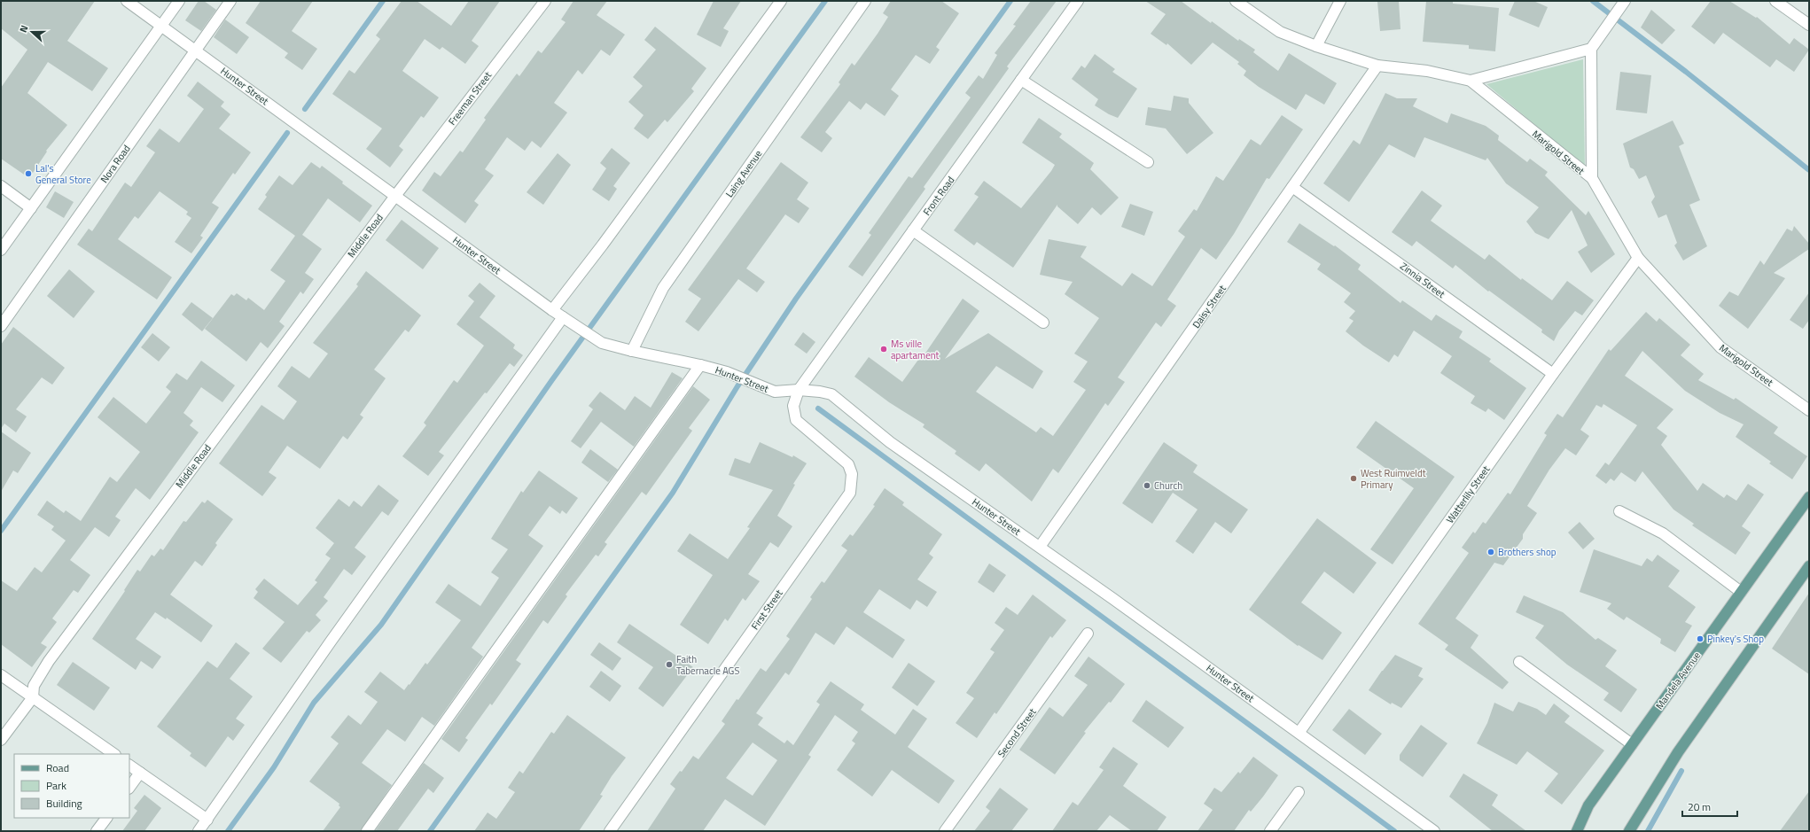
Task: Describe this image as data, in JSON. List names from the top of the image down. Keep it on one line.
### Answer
{"streets":{"main road":["Mandela Avenue"],"street":["Hunter Street","Freeman Street","Marigold Street","Nora Road","Laing Avenue","Front Road","Middle Road","Zinnia Street","Daisy Street","Watterlily Street","First Street","Second Street"]},"crossings":[["Hunter Street","Freeman Street"],["Hunter Street","Nora Road"],["Hunter Street","Laing Avenue"],["Hunter Street","Front Road"],["Hunter Street","Middle Road"],["Hunter Street","Daisy Street"],["Hunter Street","Watterlily Street"],["Hunter Street","First Street"],["Freeman Street","Middle Road"],["Marigold Street","Daisy Street"],["Marigold Street","Watterlily Street"],["Front Road","First Street"],["Zinnia Street","Daisy Street"],["Zinnia Street","Watterlily Street"]],"places":["Lal's General Store","Ms ville apartament","West Ruimveldt Primary","Church","Brothers shop","Pinkey's Shop","Faith Tabernacle AGS"],"legend":["Road","Park","Building"],"scale_bar":"20 m","north":"left"}
